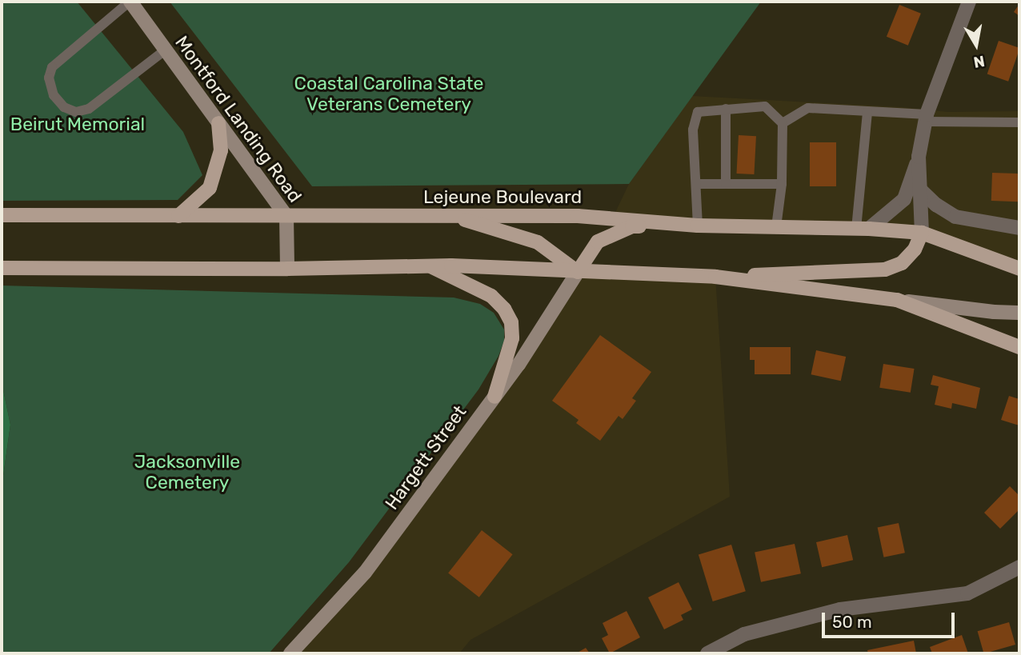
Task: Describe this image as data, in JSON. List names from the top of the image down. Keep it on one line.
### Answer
{"streets":{"main road":["Montford Landing Road","Lejeune Boulevard","Hargett Street"]},"crossings":[["Montford Landing Road","Lejeune Boulevard"]],"parks":["Coastal Carolina State Veterans Cemetery","Beirut Memorial","Jacksonville Cemetery"],"scale_bar":"50 m","north":"bottom"}
